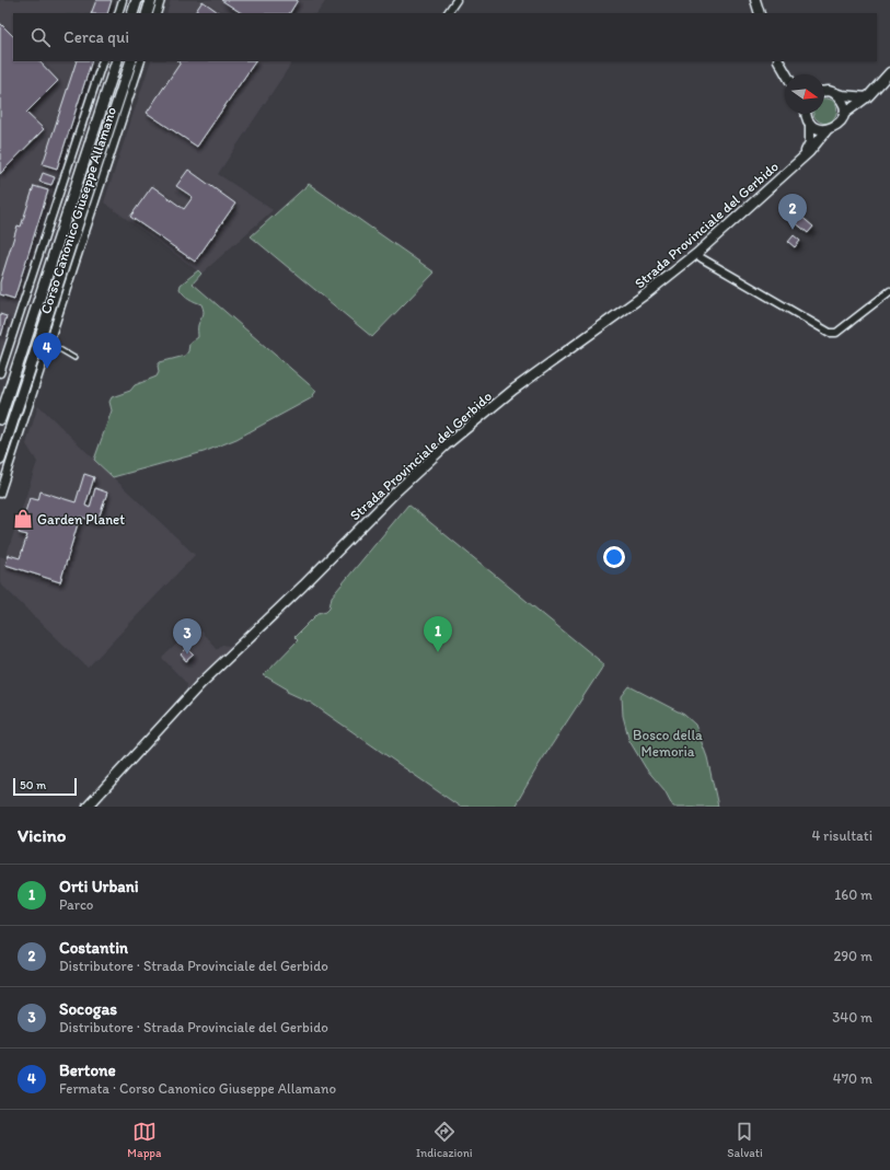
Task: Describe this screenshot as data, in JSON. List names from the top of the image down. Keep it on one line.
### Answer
{"streets":{"main road":["Corso Canonico Giuseppe Allamano"],"street":["Strada Provinciale del Gerbido"]},"parks":["Bosco della Memoria"],"places":{"shop":["Garden Planet"]},"scale_bar":"50 m","north":"right","page":{"search":"Cerca qui","pins":["2","4","1","3"],"scale":"50 m","heading":["Vicino","4 risultati"],"list":[{"mark":"1","name":"Orti Urbani","note":"Parco","value":"160 m"},{"mark":"2","name":"Costantin","note":"Distributore · Strada Provinciale del Gerbido","value":"290 m"},{"mark":"3","name":"Socogas","note":"Distributore · Strada Provinciale del Gerbido","value":"340 m"},{"mark":"4","name":"Bertone","note":"Fermata · Corso Canonico Giuseppe Allamano","value":"470 m"}],"nav":["Mappa","Indicazioni","Salvati"]}}
